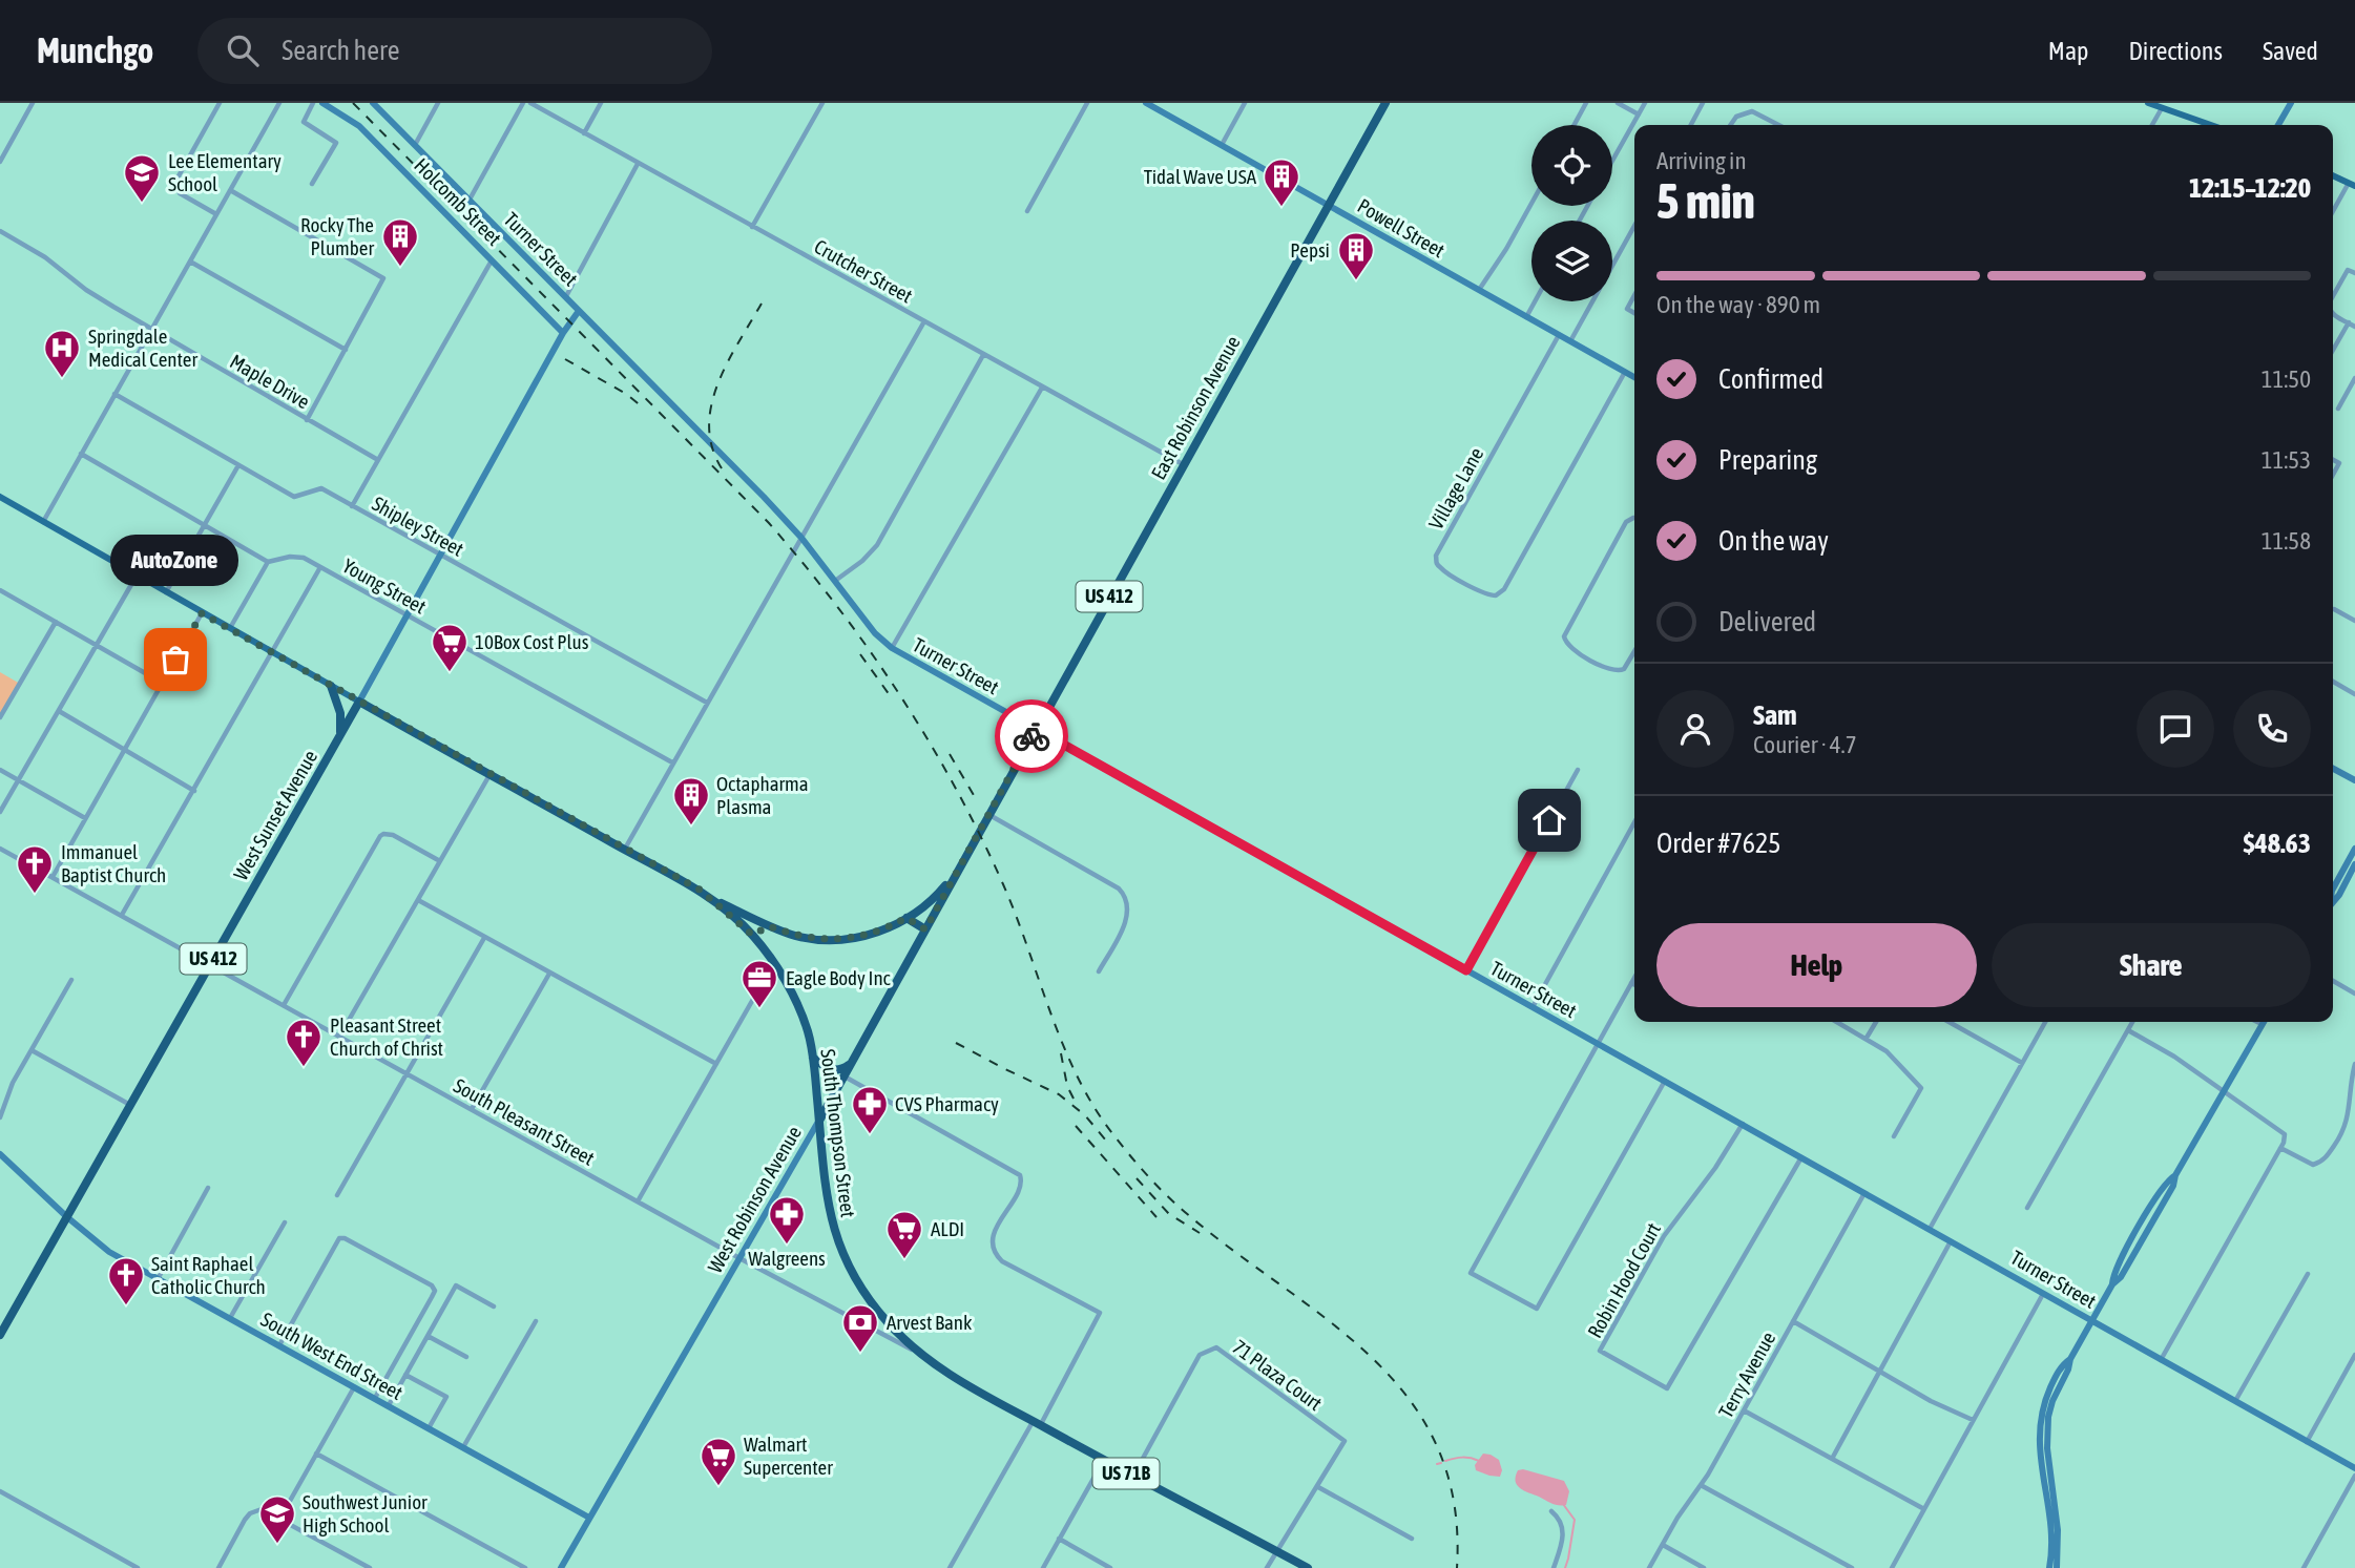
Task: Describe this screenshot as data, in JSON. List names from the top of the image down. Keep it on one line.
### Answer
{"streets":{"highway":["East Robinson Avenue","US 412","West Sunset Avenue","South Thompson Street","West Robinson Avenue","US 71B"],"street":["Holcomb Street","Powell Street","Turner Street","Crutcher Street","Maple Drive","Village Lane","Shipley Street","Young Street","South Pleasant Street","Robin Hood Court","South West End Street","71 Plaza Court","Terry Avenue"]},"crossings":[["Holcomb Street","West Sunset Avenue"],["Powell Street","East Robinson Avenue"],["Powell Street","Village Lane"],["Turner Street","East Robinson Avenue"],["Turner Street","West Sunset Avenue"],["Turner Street","West Robinson Avenue"],["Turner Street","Robin Hood Court"],["Turner Street","Terry Avenue"],["Crutcher Street","East Robinson Avenue"],["East Robinson Avenue","West Robinson Avenue"],["Shipley Street","West Sunset Avenue"],["Young Street","West Sunset Avenue"],["US 412","South Thompson Street"],["US 412","West Robinson Avenue"],["West Sunset Avenue","South Pleasant Street"],["West Sunset Avenue","South Thompson Street"],["West Sunset Avenue","South West End Street"],["South Pleasant Street","South Thompson Street"],["South Pleasant Street","West Robinson Avenue"],["South Thompson Street","West Robinson Avenue"],["South Thompson Street","71 Plaza Court"],["West Robinson Avenue","South West End Street"]],"places":{"school or university":["Lee Elementary School","Southwest Junior High School"],"building":["Tidal Wave USA","Rocky The Plumber","Pepsi","Octapharma Plasma"],"hospital":["Springdale Medical Center"],"other":["AutoZone"],"supermarket":["10Box Cost Plus","ALDI","Walmart Supercenter"],"church":["Immanuel Baptist Church","Pleasant Street Church of Christ","Saint Raphael Catholic Church"],"office":["Eagle Body Inc"],"pharmacy":["CVS Pharmacy","Walgreens"],"bank":["Arvest Bank"]},"page":{"header":"Munchgo","search":"Search here","nav":["Map","Directions","Saved"],"heading":["5 min","Arriving in","12:15–12:20"],"panel":["Sam","Courier · 4.7","Order #7625","$48.63"],"bar":"On the way · 890 m","list":[["Confirmed","11:50"],["Preparing","11:53"],["On the way","11:58"],"Delivered"],"bubble":"AutoZone","buttons":["Help","Share"]}}
